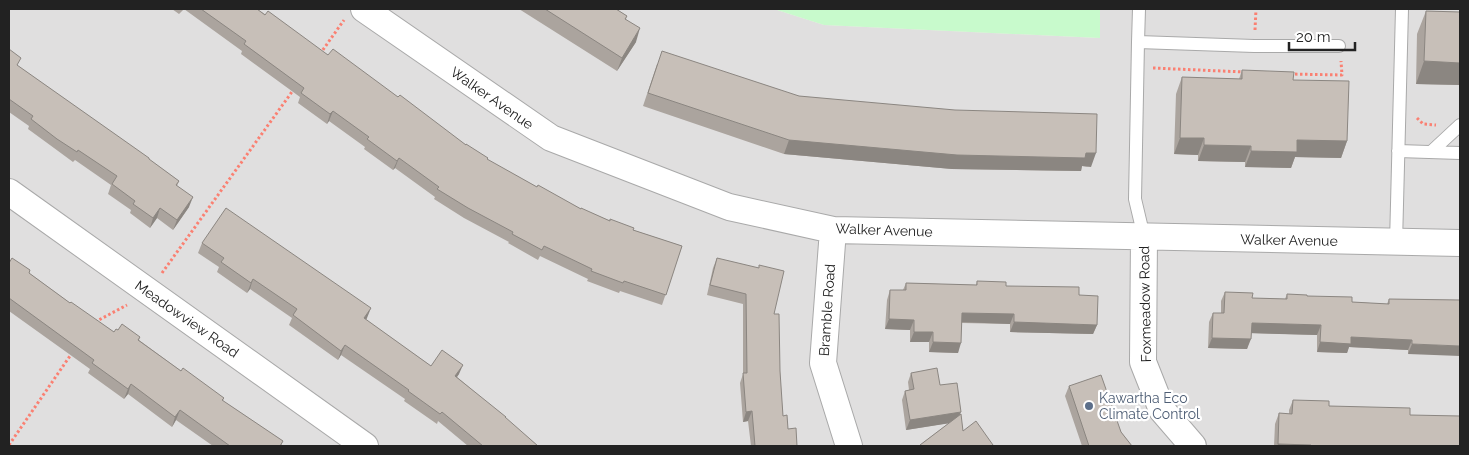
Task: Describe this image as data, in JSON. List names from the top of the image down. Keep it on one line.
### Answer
{"streets":{"street":["Walker Avenue","Foxmeadow Road","Bramble Road","Meadowview Road"]},"crossings":[["Walker Avenue","Foxmeadow Road"],["Walker Avenue","Bramble Road"]],"places":["Kawartha Eco Climate Control"],"scale_bar":"20 m"}
